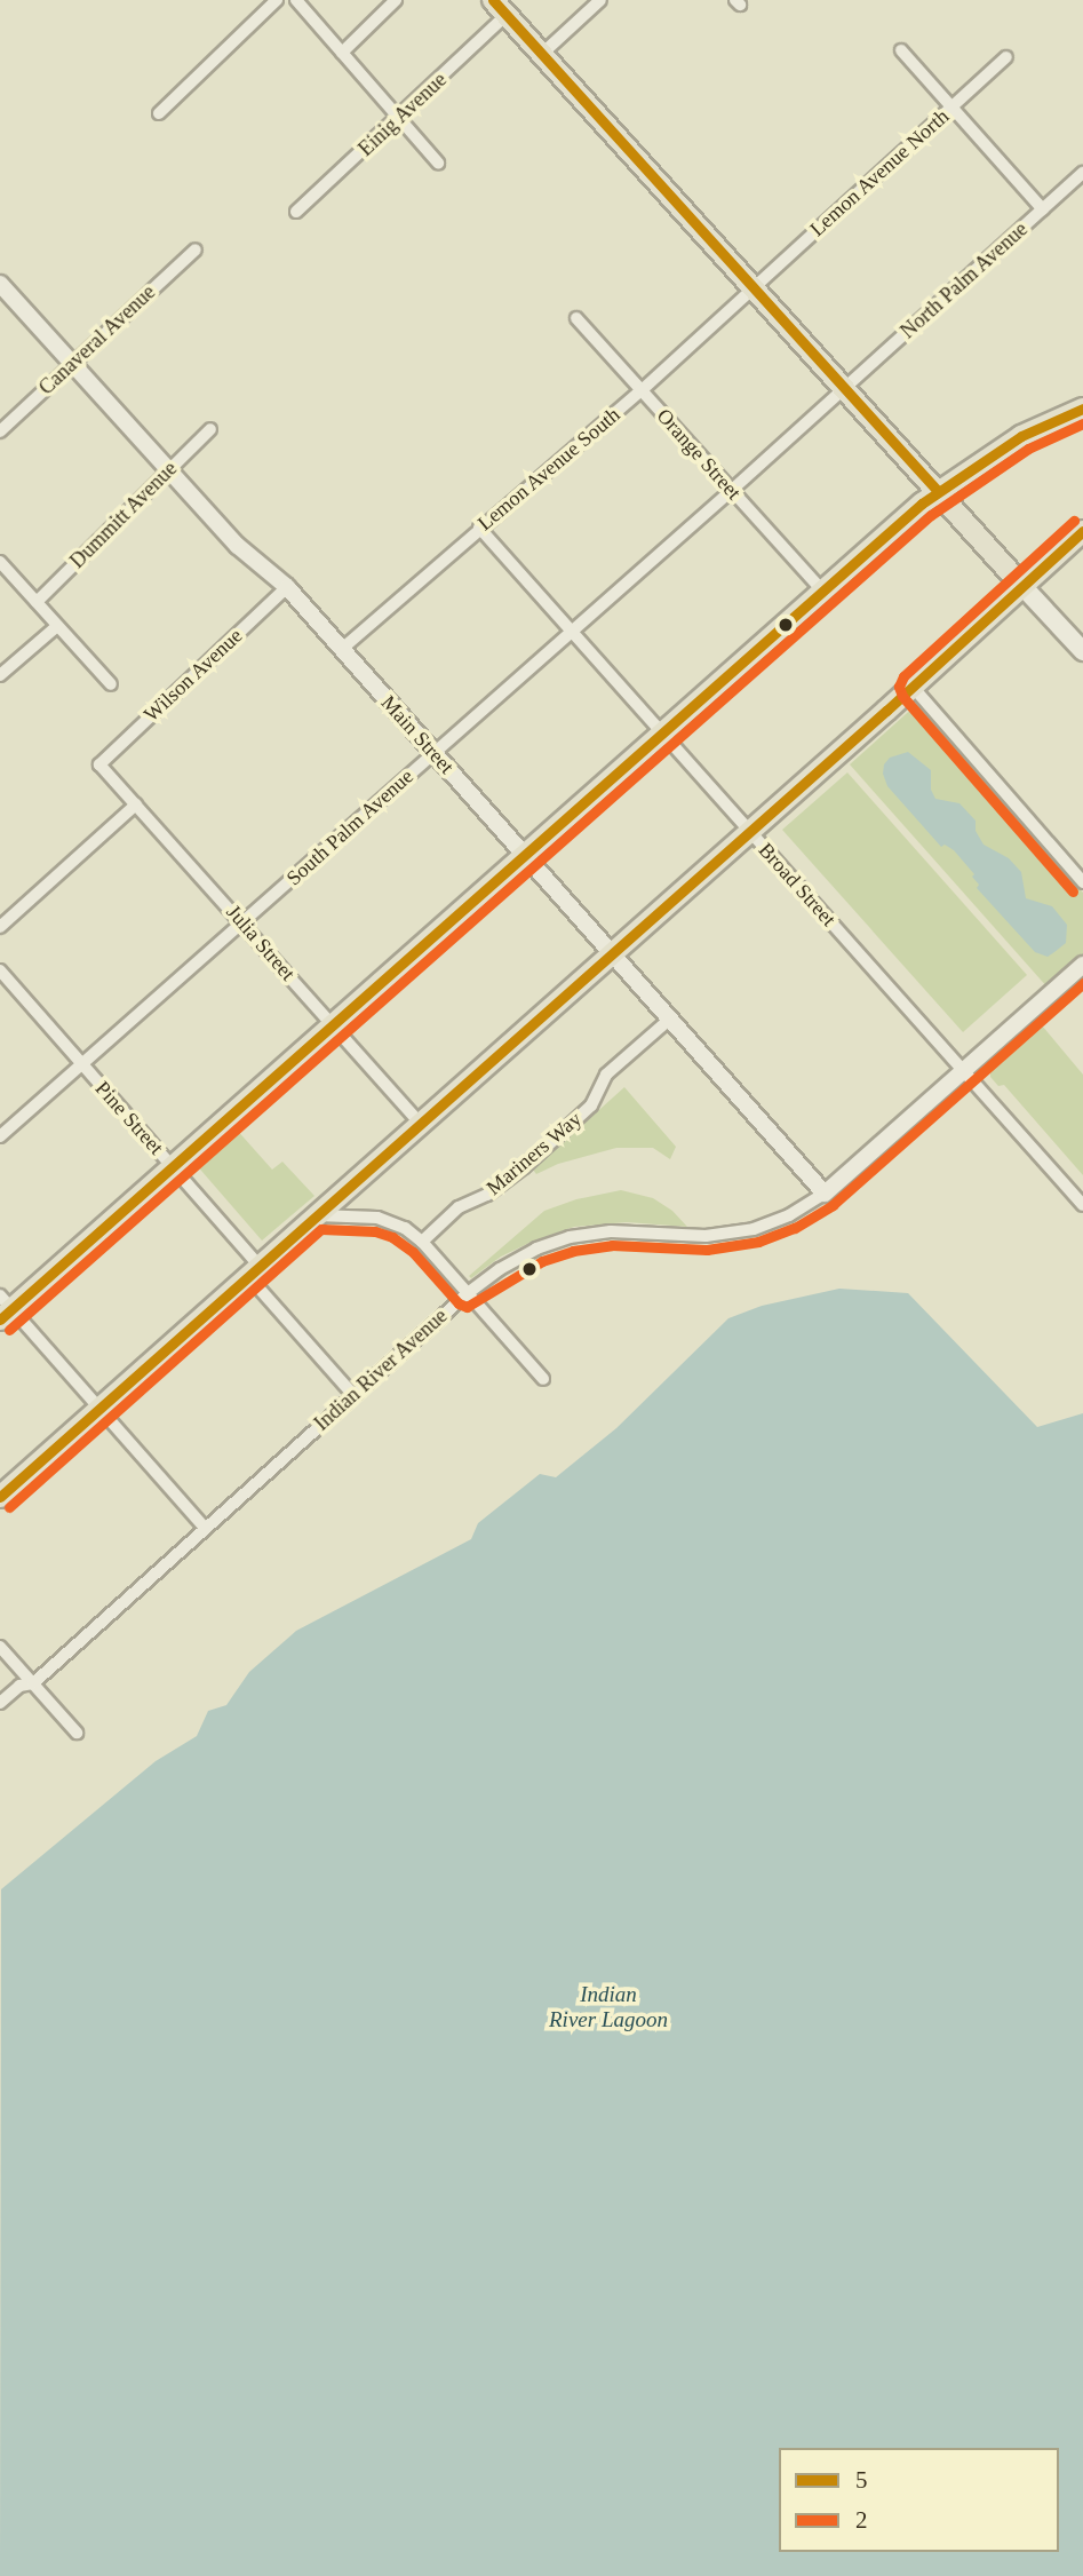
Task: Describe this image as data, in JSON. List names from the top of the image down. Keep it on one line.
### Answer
{"streets":{"street":["Einig Avenue","Lemon Avenue North","North Palm Avenue","Canaveral Avenue","Orange Street","Lemon Avenue South","Dummitt Avenue","Wilson Avenue","Main Street","South Palm Avenue","Broad Street","Julia Street","Pine Street","Mariners Way","Indian River Avenue"]},"crossings":[["Lemon Avenue North","Lemon Avenue South"],["North Palm Avenue","South Palm Avenue"],["Canaveral Avenue","Main Street"],["Orange Street","Lemon Avenue South"],["Orange Street","South Palm Avenue"],["Lemon Avenue South","Main Street"],["Lemon Avenue South","Broad Street"],["Dummitt Avenue","Main Street"],["Wilson Avenue","Main Street"],["Wilson Avenue","Julia Street"],["Main Street","South Palm Avenue"],["Main Street","Mariners Way"],["Main Street","Indian River Avenue"],["South Palm Avenue","Broad Street"],["South Palm Avenue","Julia Street"],["South Palm Avenue","Pine Street"],["Broad Street","Indian River Avenue"],["Pine Street","Indian River Avenue"]],"water":["Indian River Lagoon"],"lines":["transit line 5","transit line 2"],"legend":["5","2"]}
